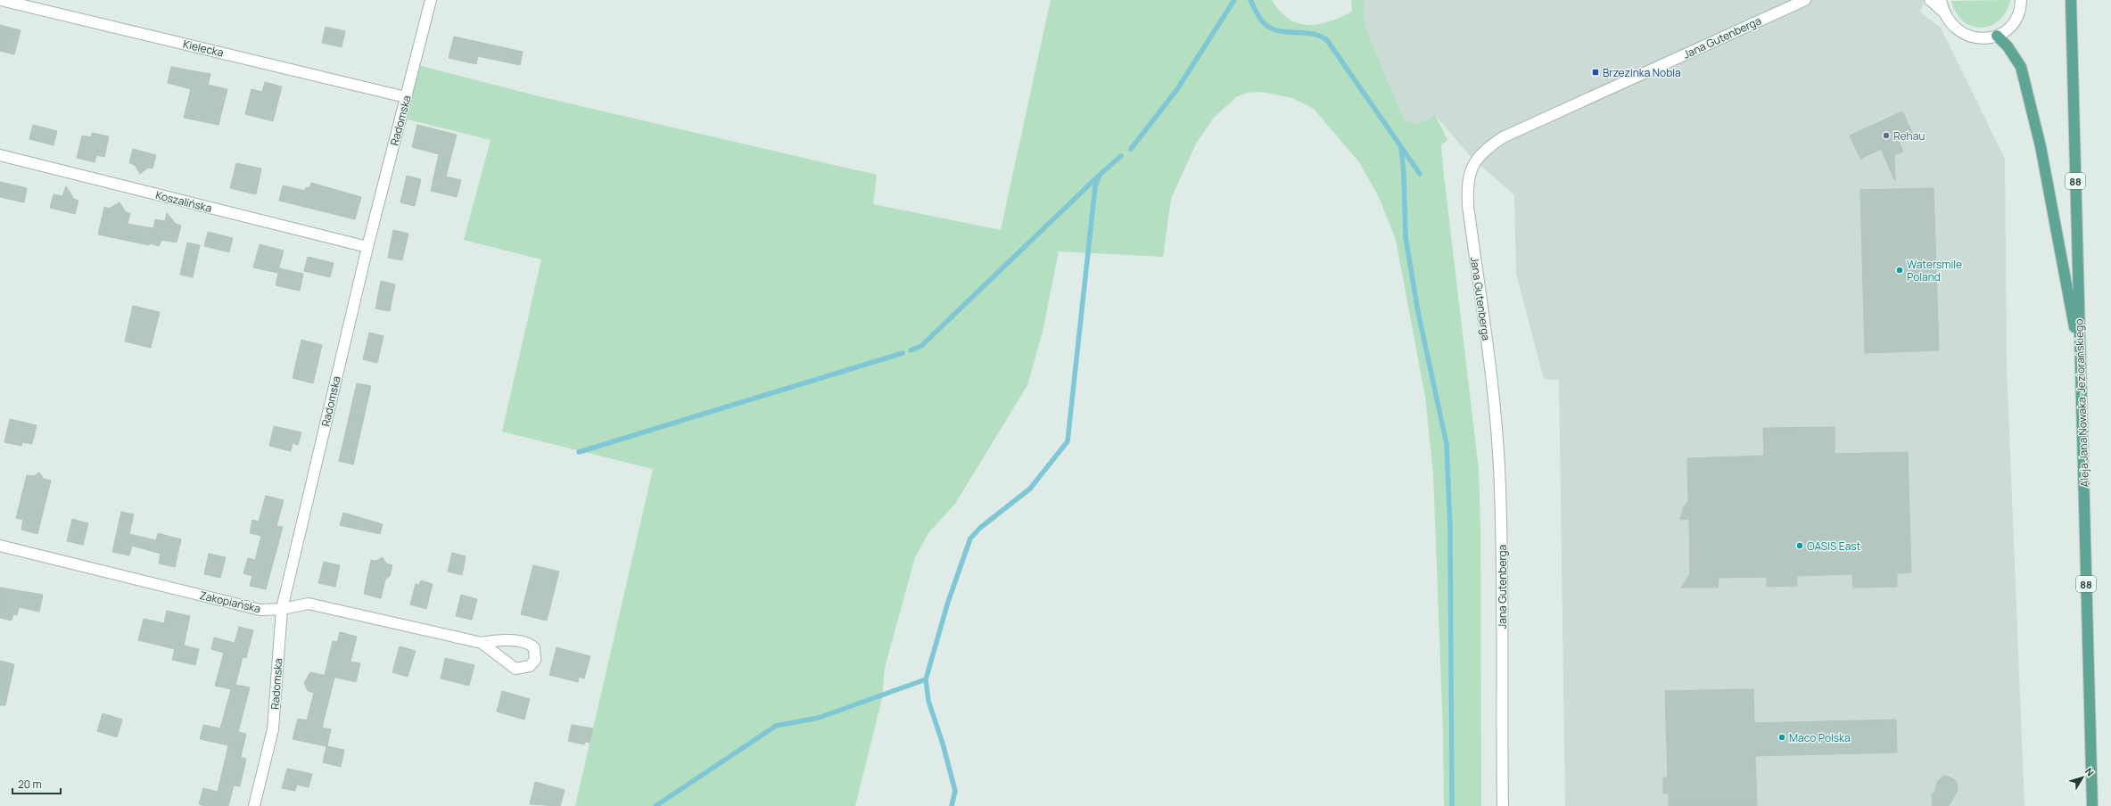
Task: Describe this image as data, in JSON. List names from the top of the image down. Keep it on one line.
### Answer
{"streets":{"main road":["88","Aleja Jana Nowaka-Jeziorańskiego"],"street":["Jana Gutenberga","Kielecka","Radomska","Koszalińska","Zakopiańska"]},"crossings":[["Kielecka","Radomska"],["Radomska","Koszalińska"],["Radomska","Zakopiańska"]],"places":{"transit":["Brzezinka Nobla"],"other":["Rehau","Watersmile Poland","OASIS East","Maco Polska"]},"scale_bar":"20 m","north":"top right"}
